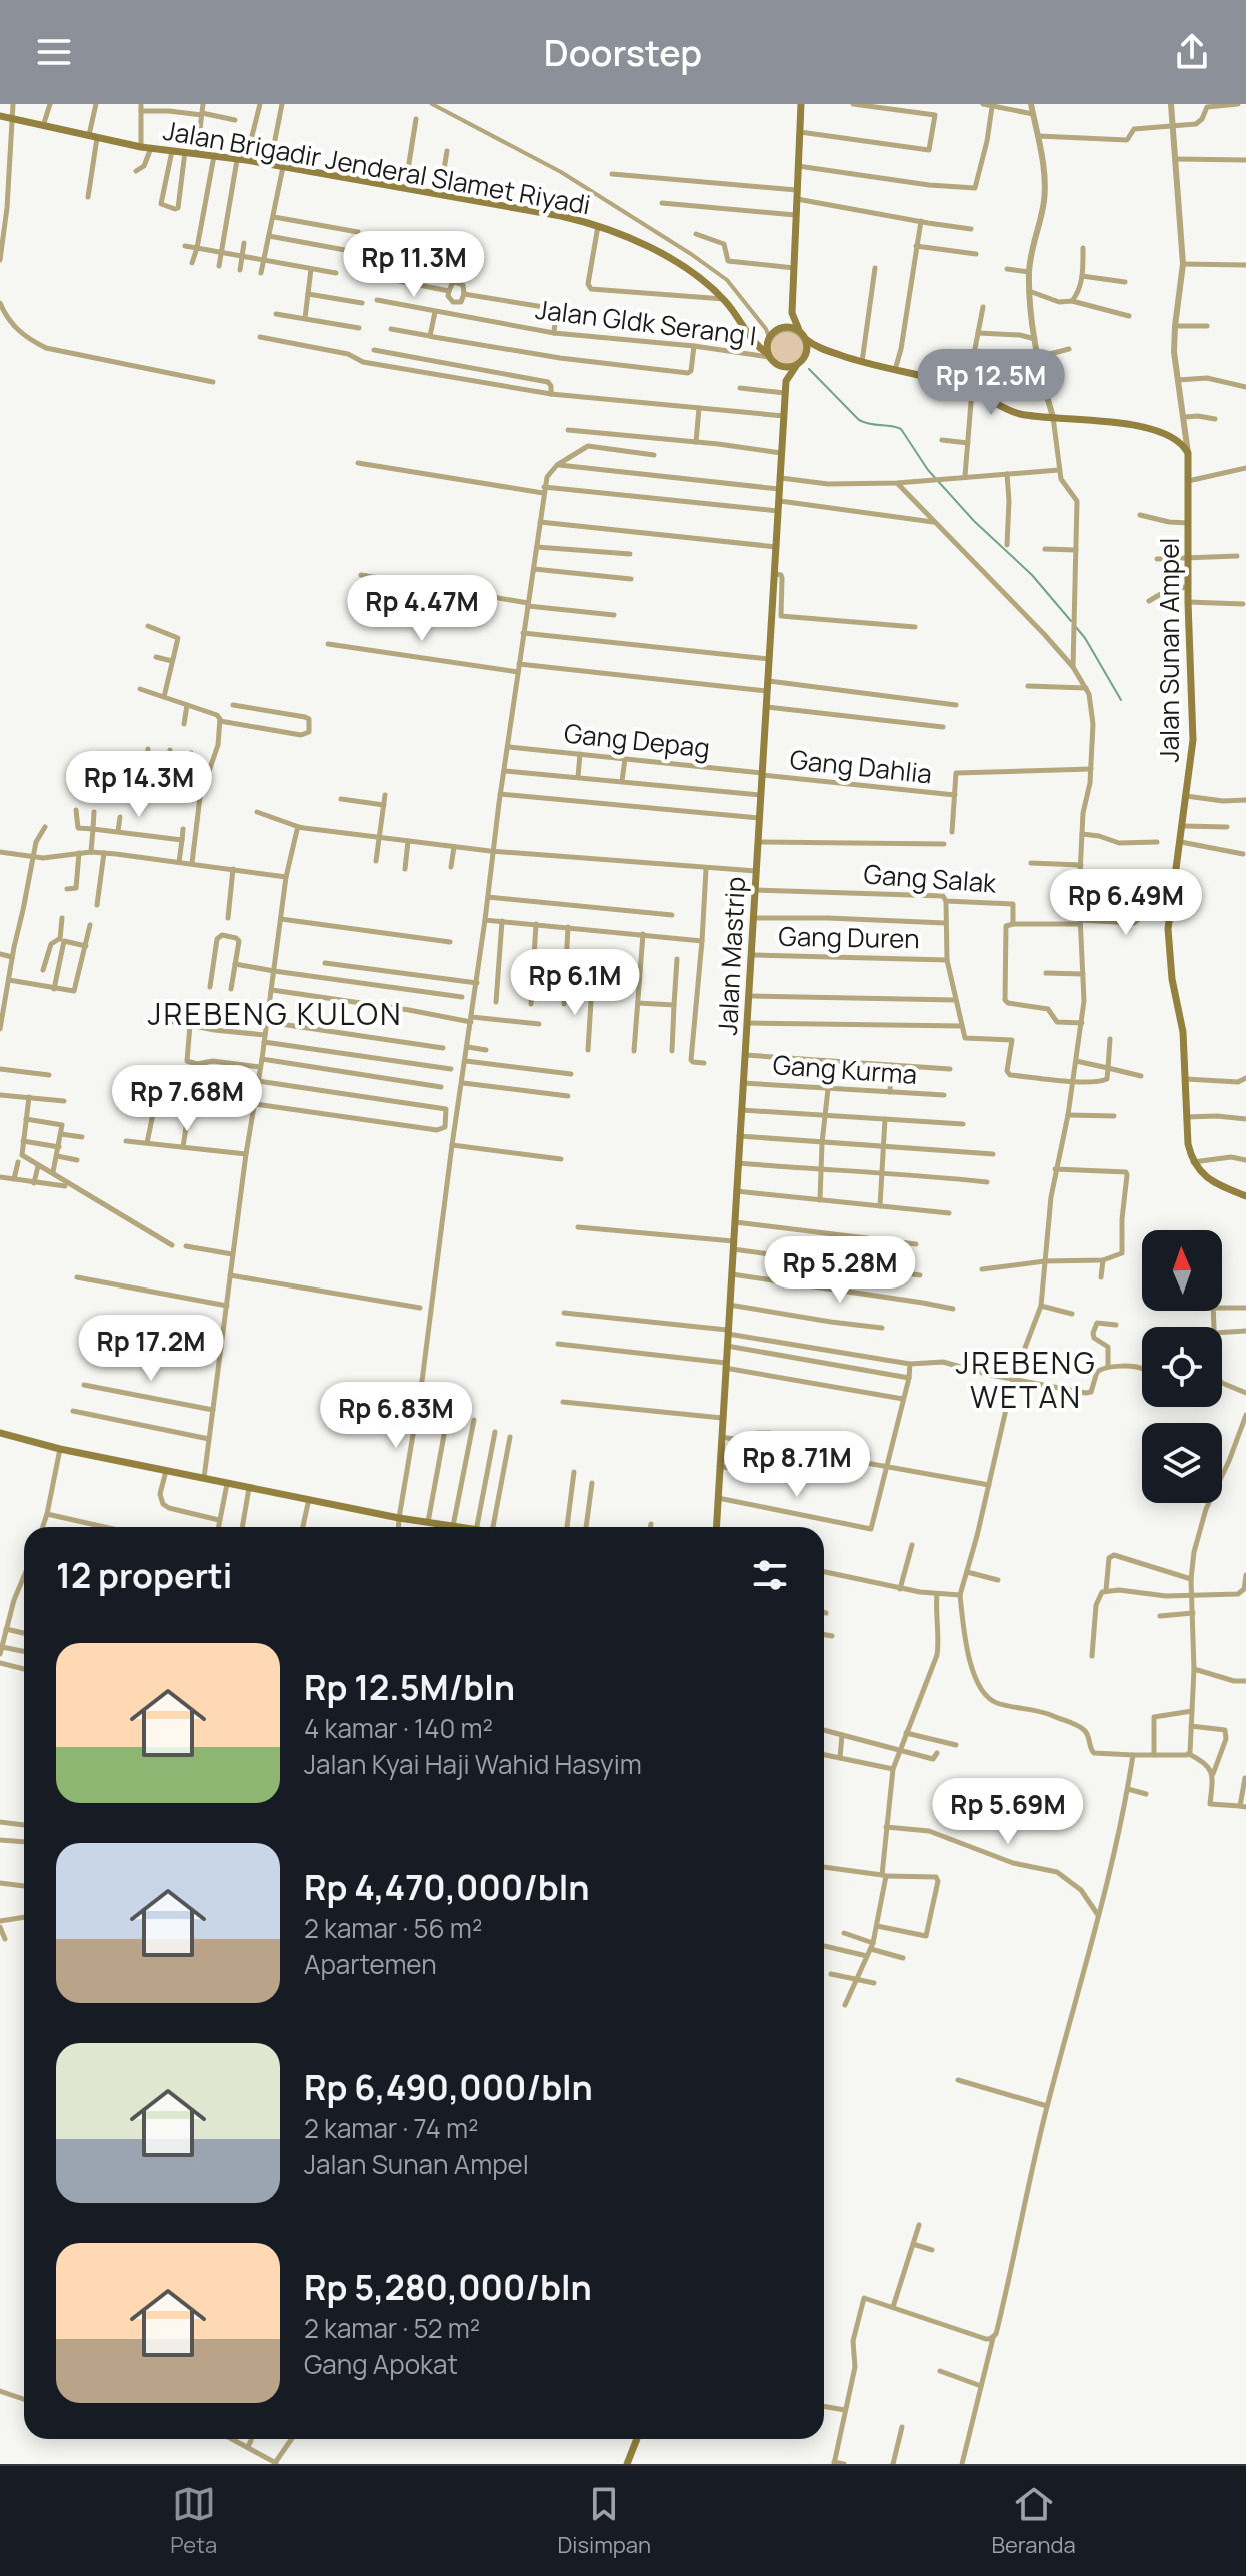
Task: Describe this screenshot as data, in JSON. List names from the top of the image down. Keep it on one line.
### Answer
{"streets":{"main road":["Jalan Brigadir Jenderal Slamet Riyadi","Jalan Sunan Ampel","Jalan Mastrip"],"street":["Jalan Gldk Serang I","Gang Depag","Gang Dahlia","Gang Salak","Gang Duren","Gang Kurma"]},"crossings":[["Jalan Brigadir Jenderal Slamet Riyadi","Jalan Gldk Serang I"],["Jalan Sunan Ampel","Gang Salak"],["Gang Depag","Gang Dahlia"],["Gang Depag","Jalan Mastrip"],["Gang Dahlia","Jalan Mastrip"],["Gang Salak","Jalan Mastrip"],["Gang Duren","Jalan Mastrip"],["Jalan Mastrip","Gang Kurma"]],"districts":["JREBENG KULON","JREBENG WETAN"],"north":"top","page":{"header":"Doorstep","price":["Rp 11.3M","Rp 12.5M","Rp 4.47M","Rp 14.3M","Rp 6.49M","Rp 6.1M","Rp 7.68M","Rp 5.28M","Rp 17.2M","Rp 6.83M","Rp 8.71M","Rp 5.69M"],"heading":"12 properti","list":[{"name":"Rp 12.5M/bln","note":"4 kamar · 140 m² · Jalan Kyai Haji Wahid Hasyim"},{"name":"Rp 4,470,000/bln","note":"2 kamar · 56 m² · Apartemen"},{"name":"Rp 6,490,000/bln","note":"2 kamar · 74 m² · Jalan Sunan Ampel"},{"name":"Rp 5,280,000/bln","note":"2 kamar · 52 m² · Gang Apokat"}],"tabs":["Peta","Disimpan","Beranda"]}}
